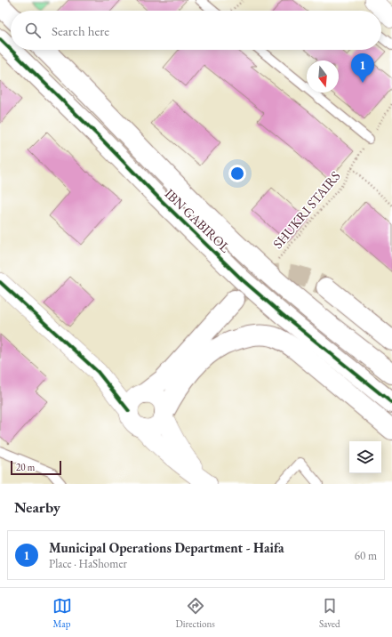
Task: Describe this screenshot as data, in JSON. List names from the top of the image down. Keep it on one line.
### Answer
{"streets":{"street":["IBN GABIROL"],"path":["SHUKRI STAIRS"]},"crossings":[["SHUKRI STAIRS","IBN GABIROL"]],"scale_bar":"20 m","north":"bottom","page":{"search":"Search here","pins":"1","scale":"20 m","heading":"Nearby","list":[{"mark":"1","name":"Municipal Operations Department - Haifa","note":"Place · HaShomer","value":"60 m"}],"nav":["Map","Directions","Saved"]}}
